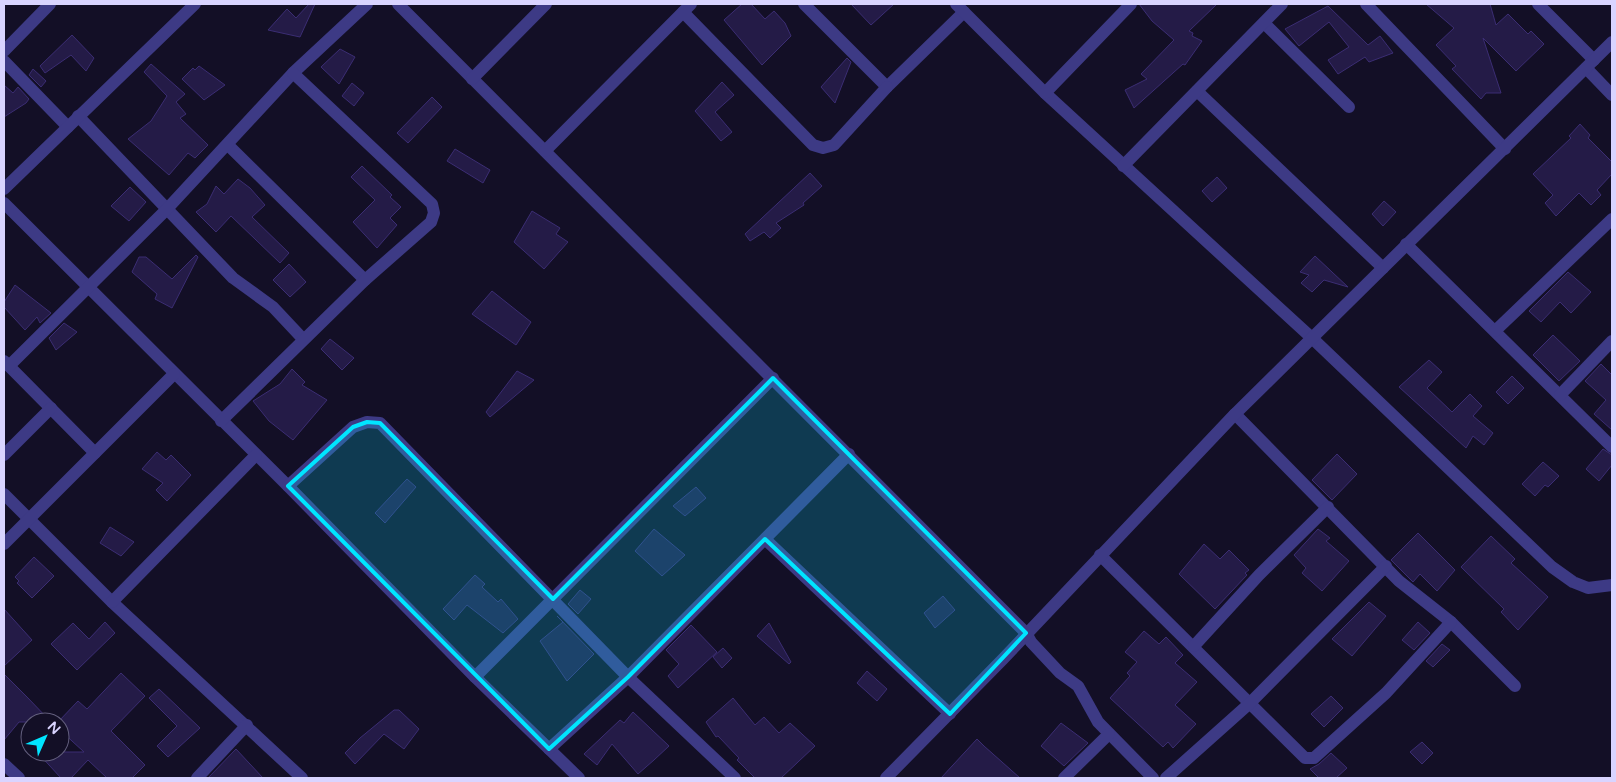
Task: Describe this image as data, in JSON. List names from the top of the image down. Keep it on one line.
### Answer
{"north":"top right"}
